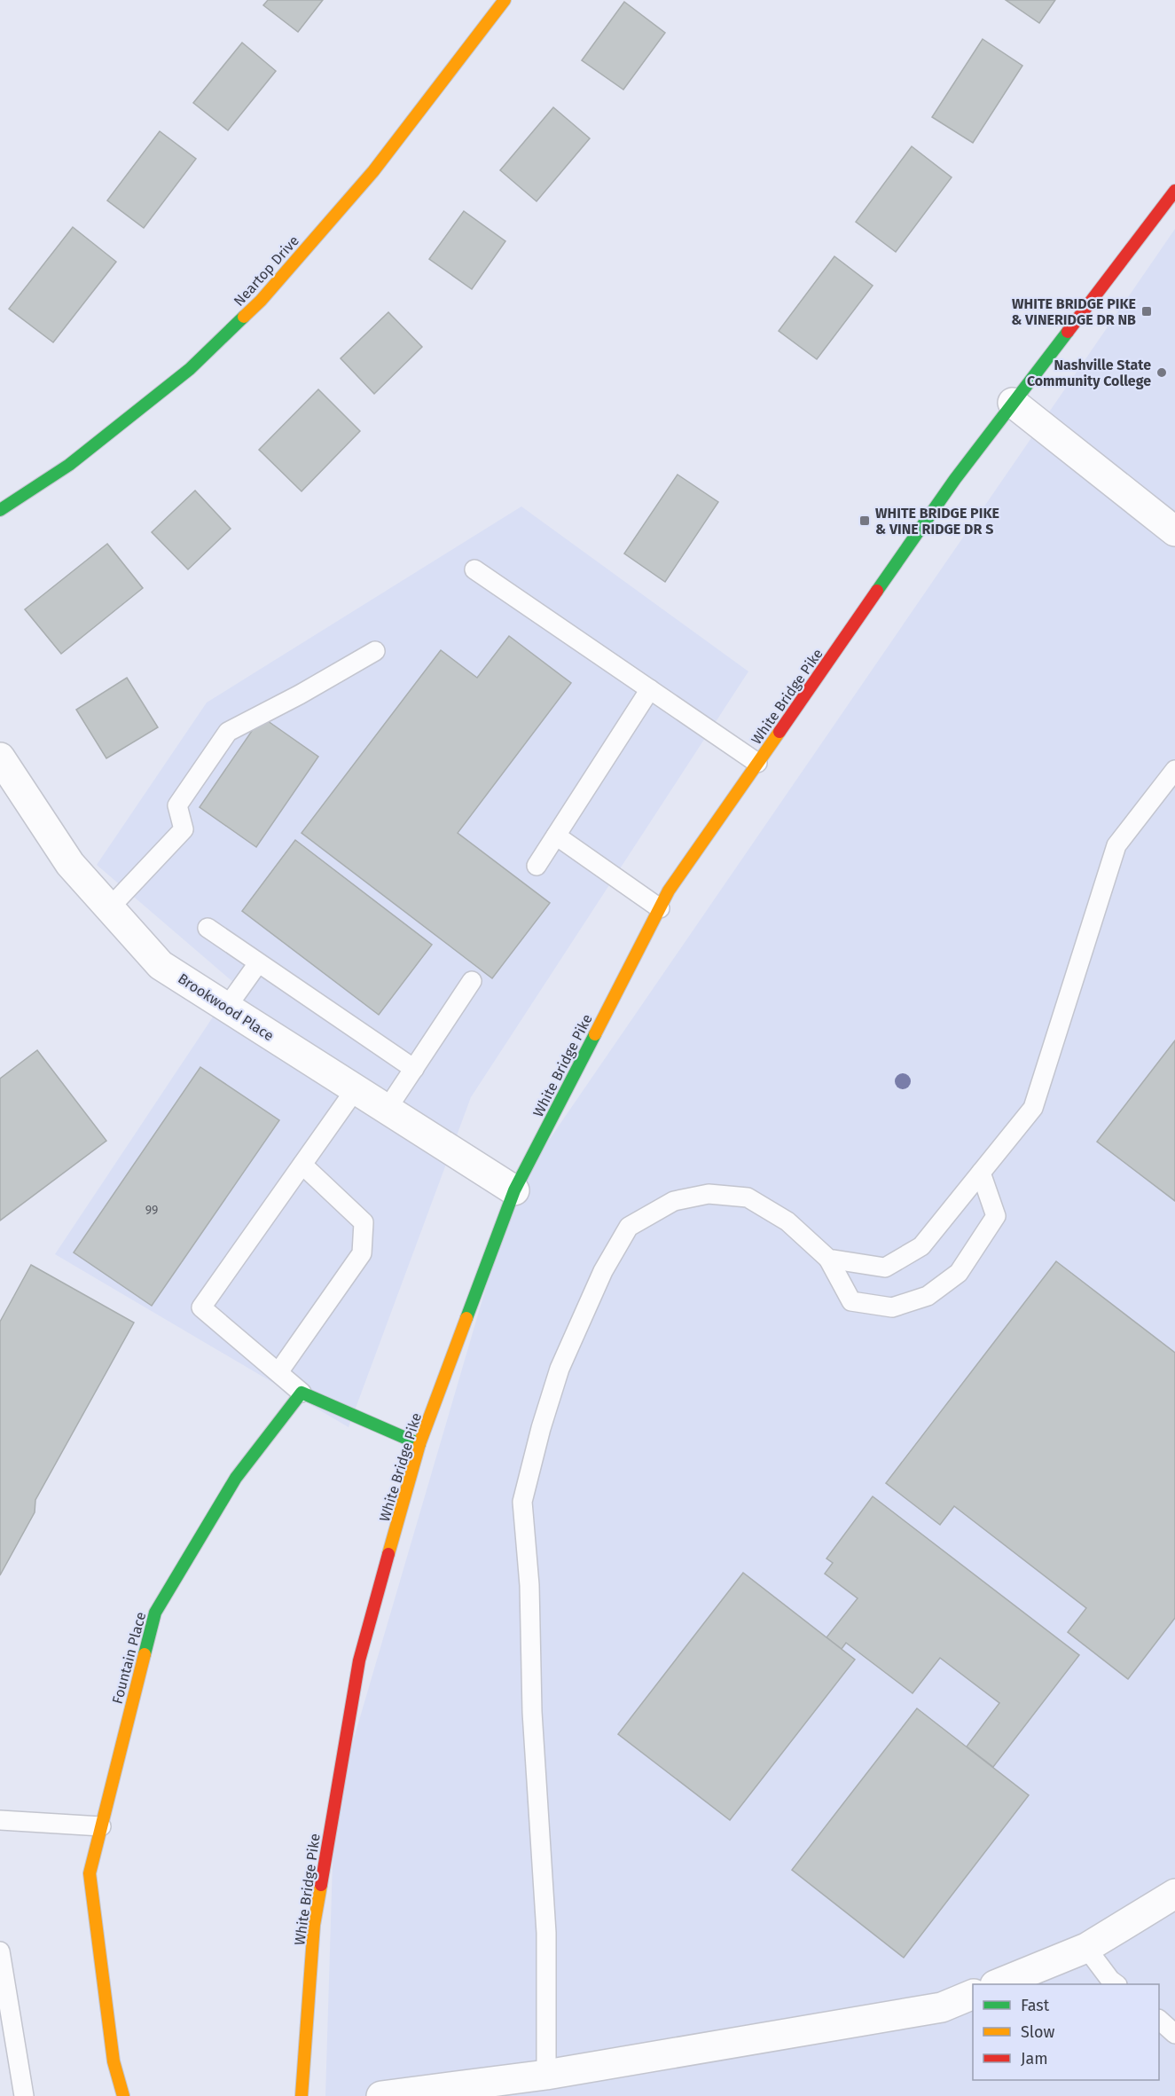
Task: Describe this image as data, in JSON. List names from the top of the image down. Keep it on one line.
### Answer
{"streets":{"main road":["Neartop Drive","White Bridge Pike","Fountain Place"],"street":["Brookwood Place"]},"crossings":[["White Bridge Pike","Brookwood Place"]],"places":{"transit":["WHITE BRIDGE PIKE & VINERIDGE DR NB","WHITE BRIDGE PIKE & VINE RIDGE DR S"],"other":["Nashville State Community College"]},"house_numbers":["99"],"legend":["Fast","Slow","Jam"]}
